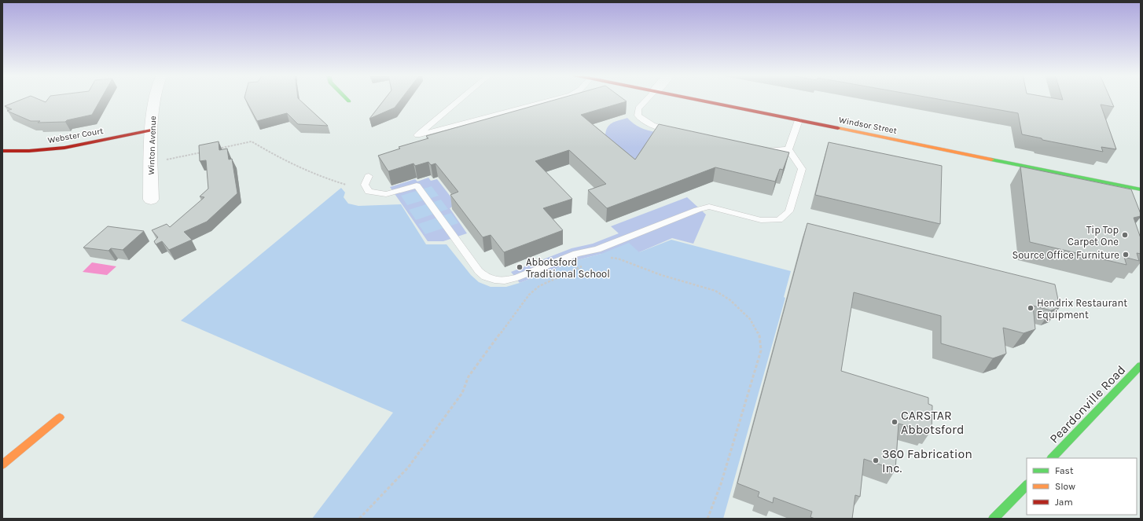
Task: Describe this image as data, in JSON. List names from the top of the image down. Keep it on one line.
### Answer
{"streets":{"street":["Windsor Street","Webster Court","Winton Avenue","Peardonville Road"]},"crossings":[["Webster Court","Winton Avenue"]],"places":["Tip Top Carpet One","Source Office Furniture","Abbotsford Traditional School","Hendrix Restaurant Equipment","CARSTAR Abbotsford","360 Fabrication Inc."],"legend":["Fast","Slow","Jam"]}
